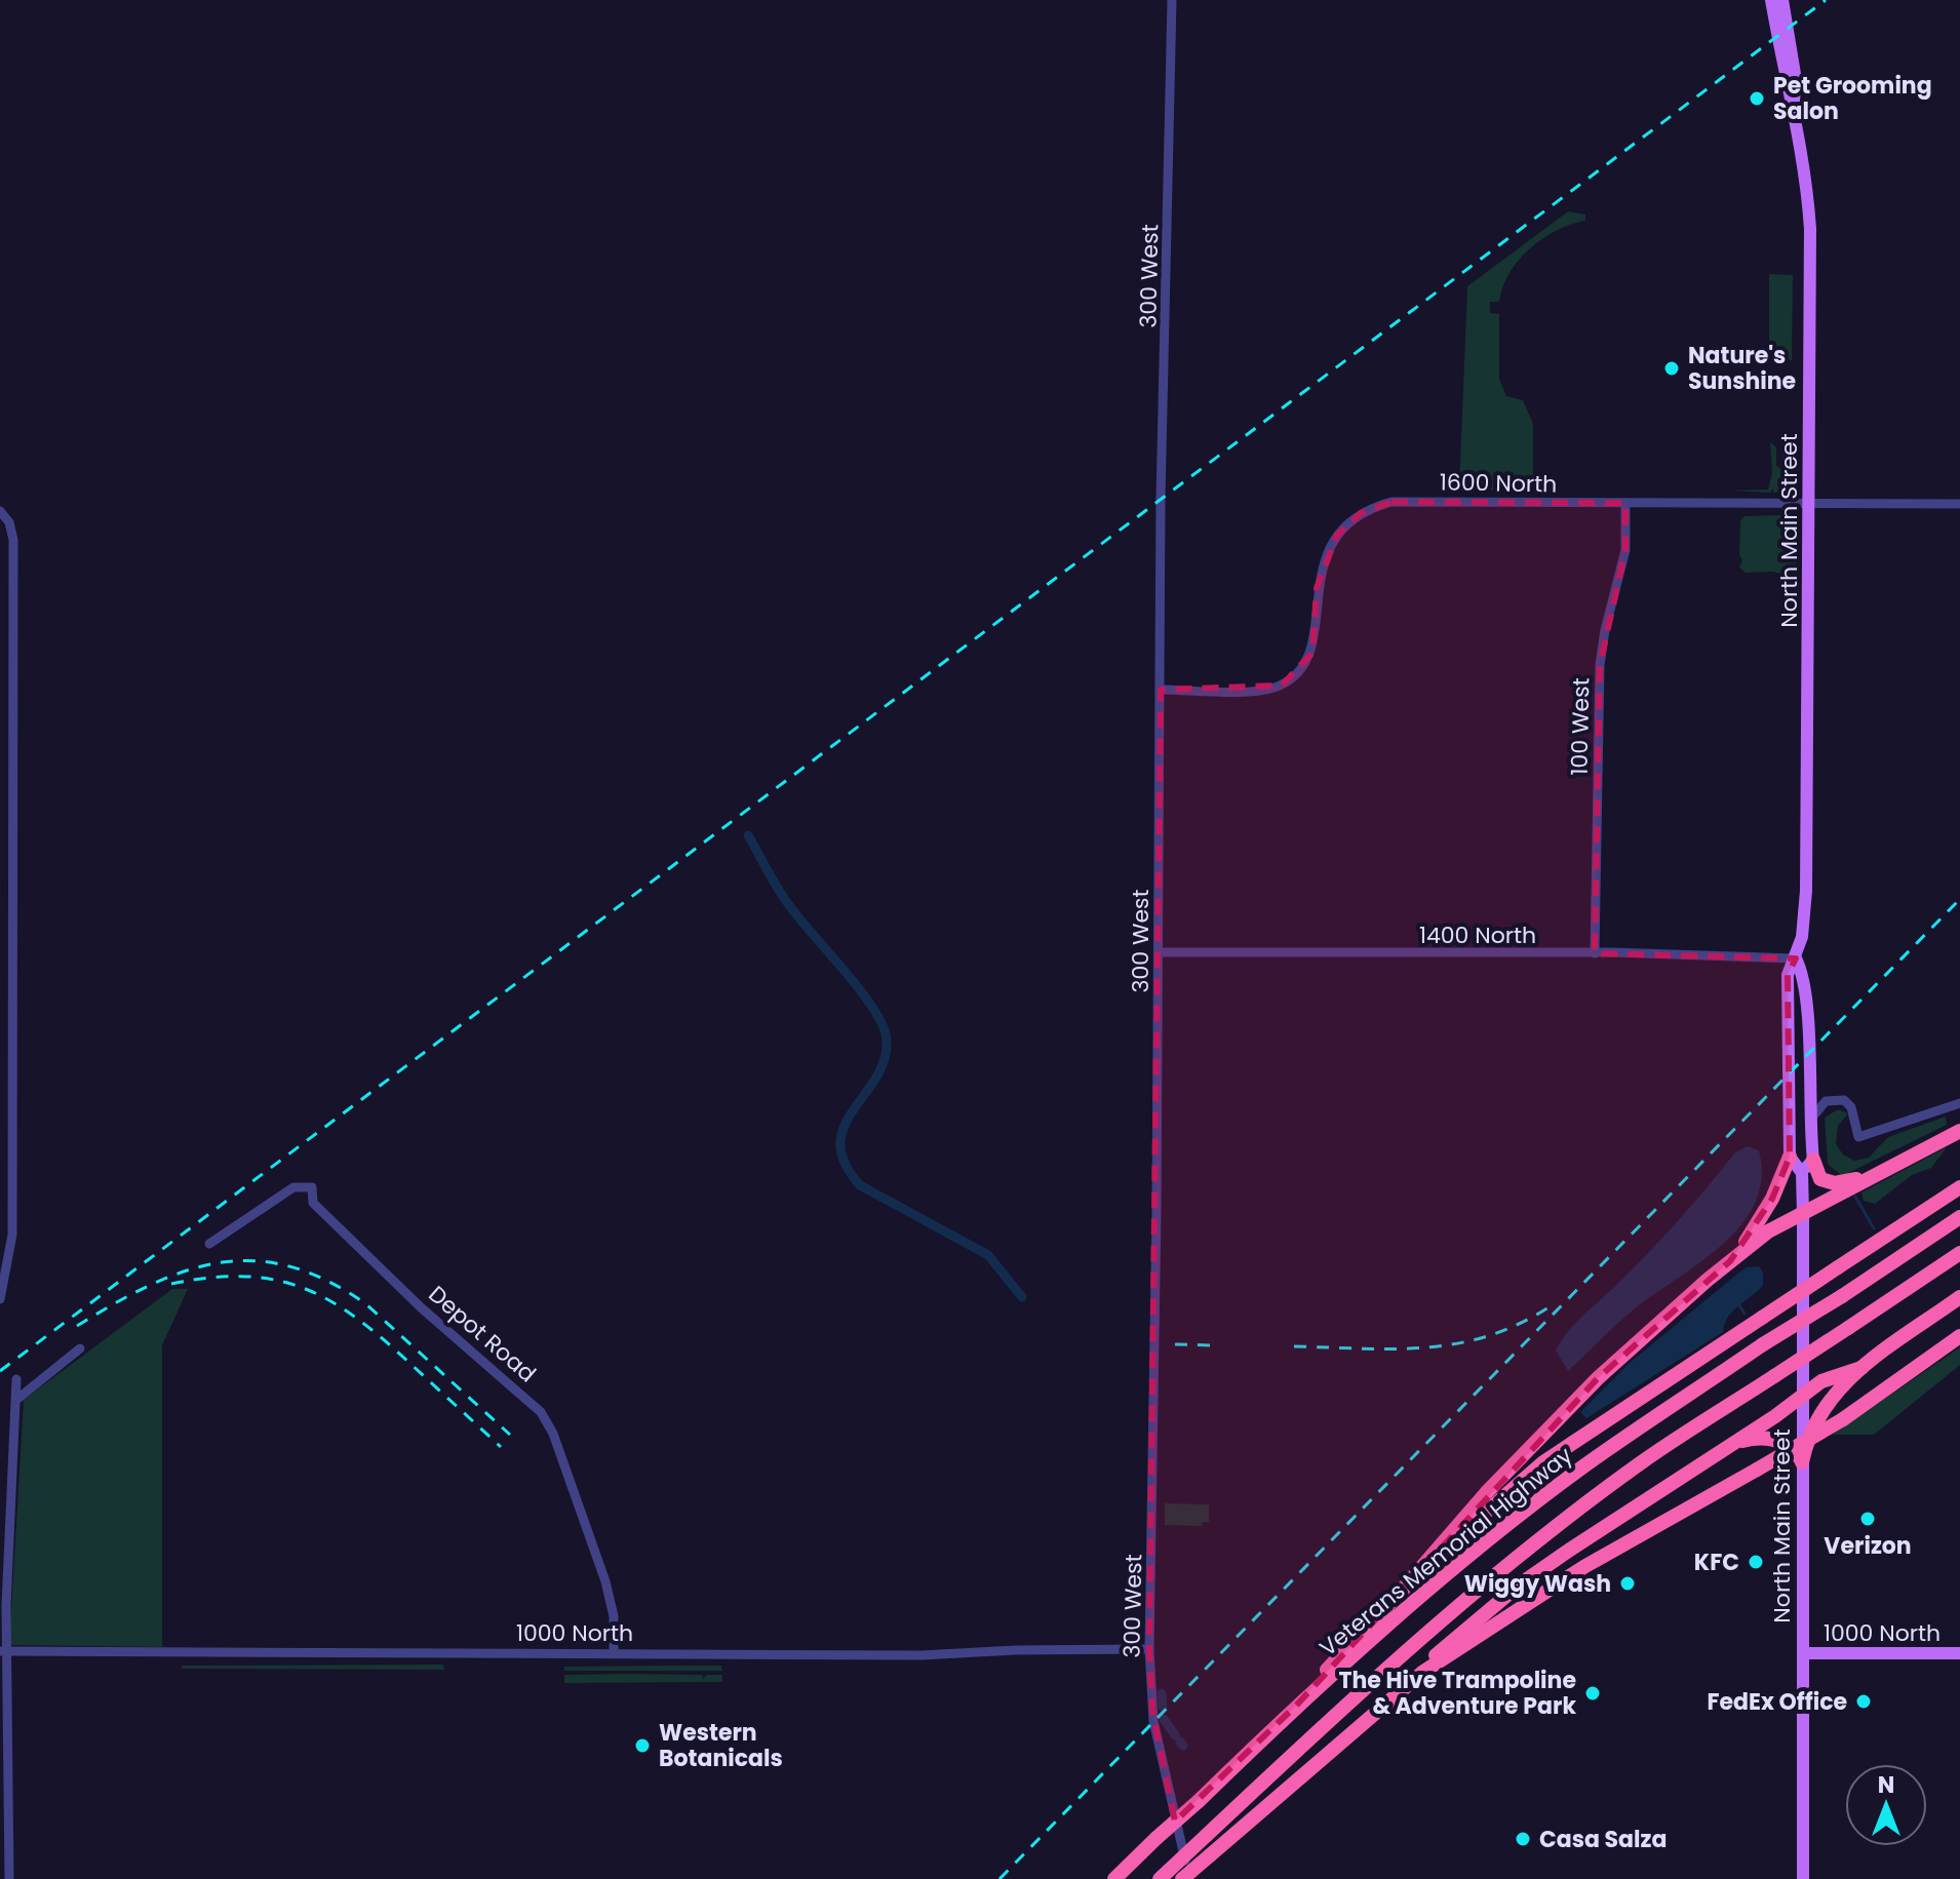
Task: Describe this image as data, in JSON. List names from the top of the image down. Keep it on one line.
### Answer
{"streets":{"highway":["Veterans Memorial Highway"],"main road":["North Main Street","1000 North"],"street":["300 West","1600 North","100 West","1400 North","Depot Road"]},"crossings":[["300 West","1600 North"],["300 West","1400 North"],["300 West","1000 North"],["1600 North","North Main Street"],["1600 North","100 West"],["North Main Street","1400 North"],["North Main Street","1000 North"],["100 West","1400 North"],["Depot Road","1000 North"]],"places":["Pet Grooming Salon","Nature's Sunshine","Verizon","KFC","Wiggy Wash","The Hive Trampoline & Adventure Park","FedEx Office","Western Botanicals","Casa Salza"],"north":"top"}
